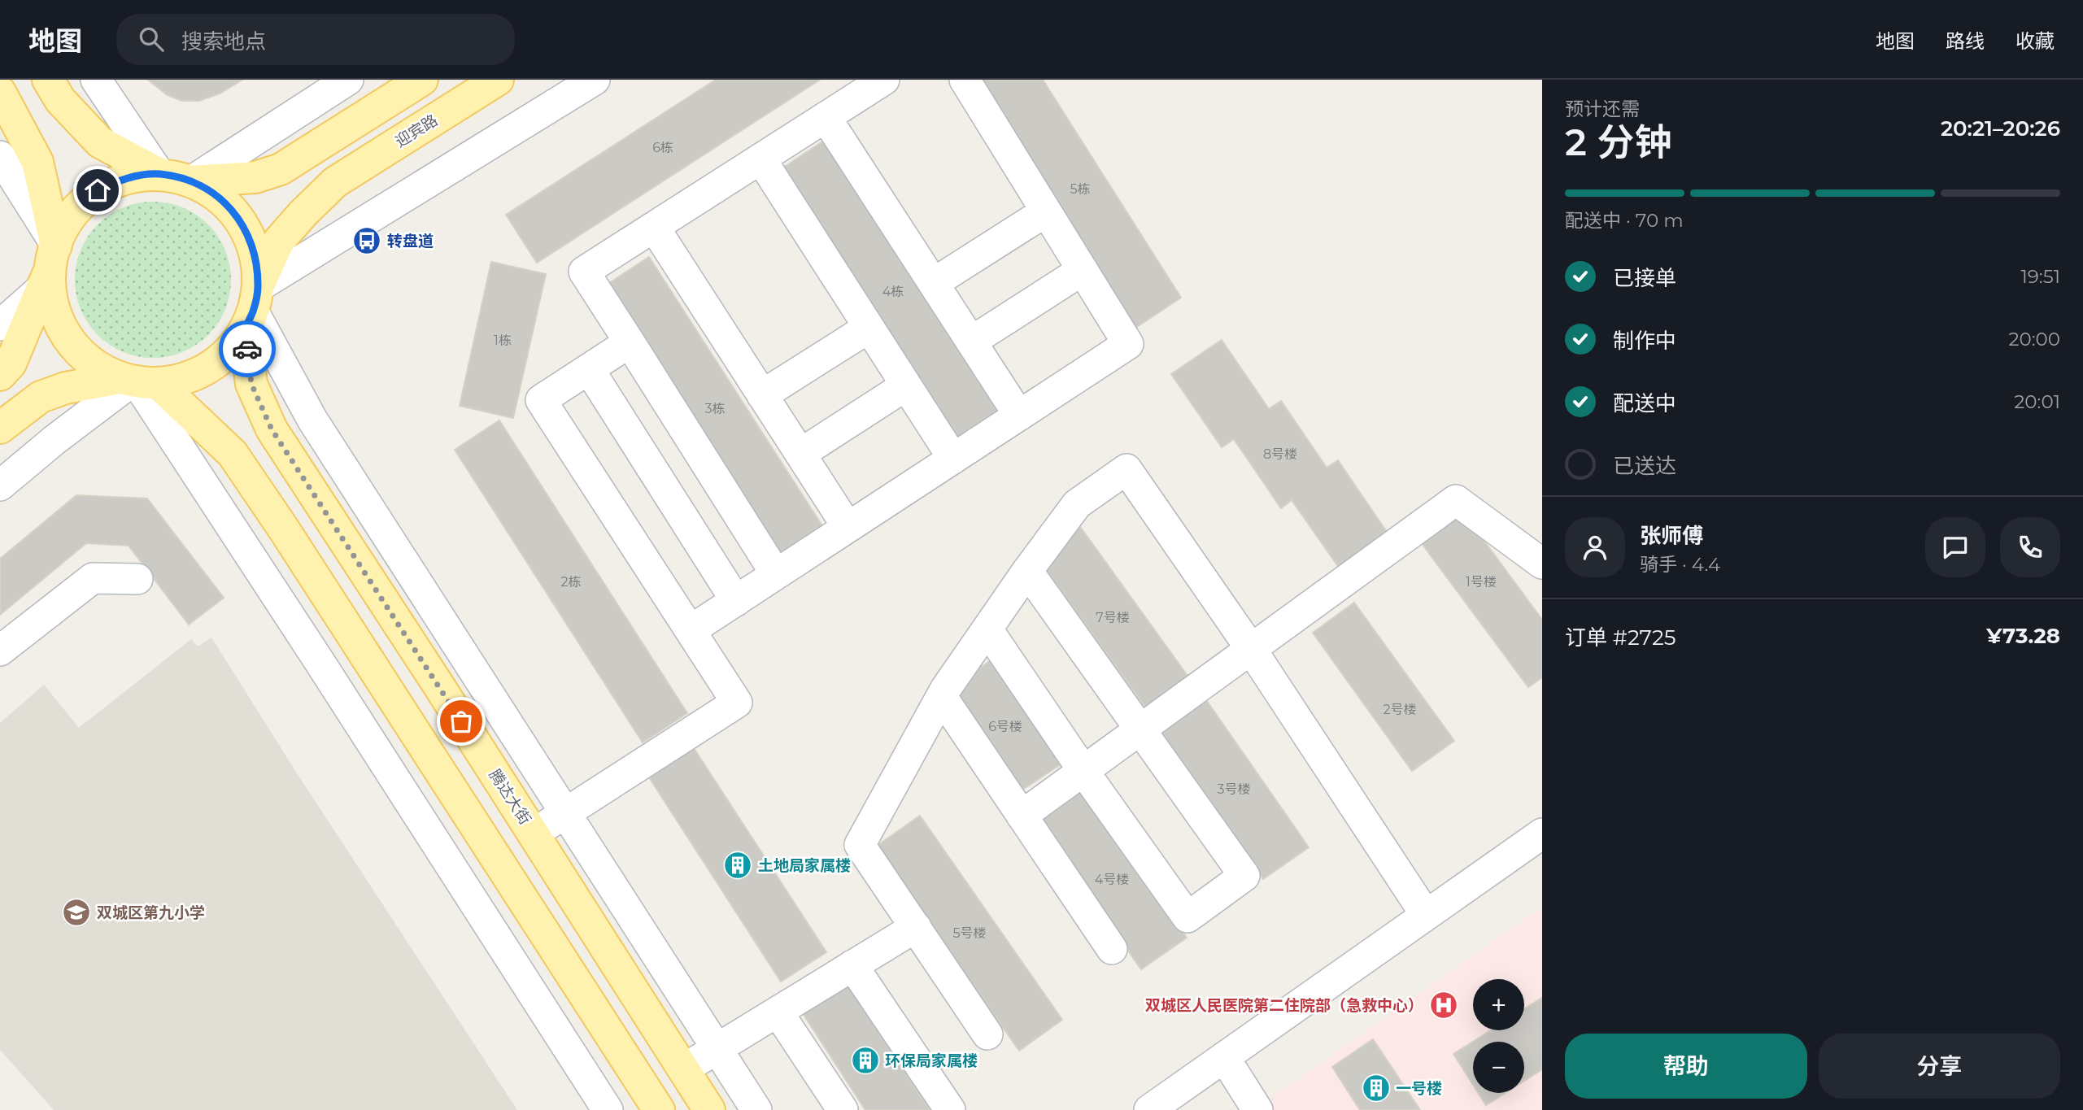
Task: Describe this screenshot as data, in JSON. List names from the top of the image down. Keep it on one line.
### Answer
{"streets":{"main road":["迎宾路","腾达大街"]},"crossings":[["迎宾路","腾达大街"]],"places":{"bus stop":["转盘道"],"building":["土地局家属楼","环保局家属楼","一号楼"],"school or university":["双城区第九小学"],"hospital":["双城区人民医院第二住院部（急救中心）"]},"house_numbers":["6栋","5栋","4栋","1栋","3栋","8号楼","2栋","1号楼","7号楼","2号楼","6号楼","3号楼","4号楼","5号楼"],"page":{"header":"地图","search":"搜索地点","nav":["地图","路线","收藏"],"heading":["2 分钟","预计还需","20:21–20:26"],"panel":["张师傅","骑手 · 4.4","订单 #2725","¥73.28"],"bar":"配送中 · 70 m","list":[["已接单","19:51"],["制作中","20:00"],["配送中","20:01"],"已送达"],"map_buttons":["+","−"],"buttons":["帮助","分享"]}}
